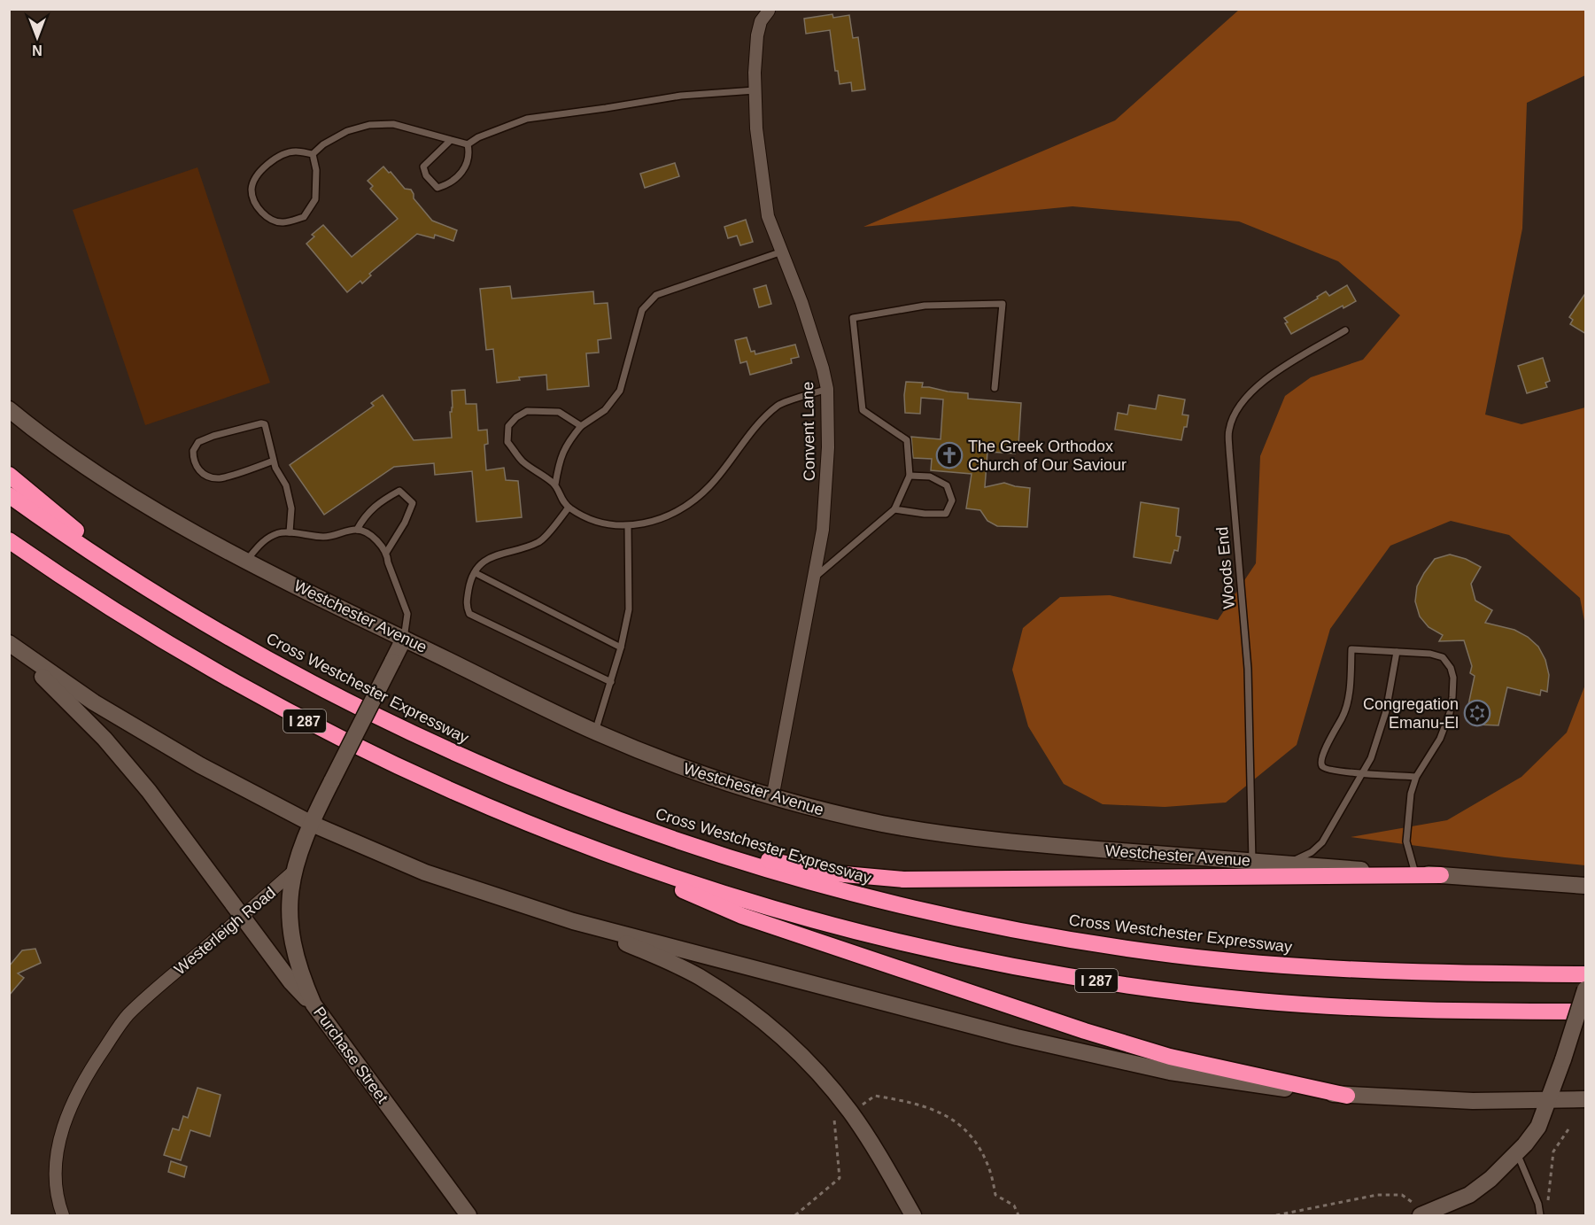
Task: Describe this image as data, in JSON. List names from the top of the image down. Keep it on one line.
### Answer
{"streets":{"highway":["Cross Westchester Expressway","I 287"],"main road":["Westchester Avenue","Purchase Street"],"street":["Convent Lane","Westerleigh Road"],"lane":["Woods End"]},"crossings":[["Convent Lane","Westchester Avenue"],["Woods End","Westchester Avenue"],["Westerleigh Road","Purchase Street"]],"places":{"church":["The Greek Orthodox Church of Our Saviour"],"synagogue":["Congregation Emanu-El"]},"north":"bottom"}
